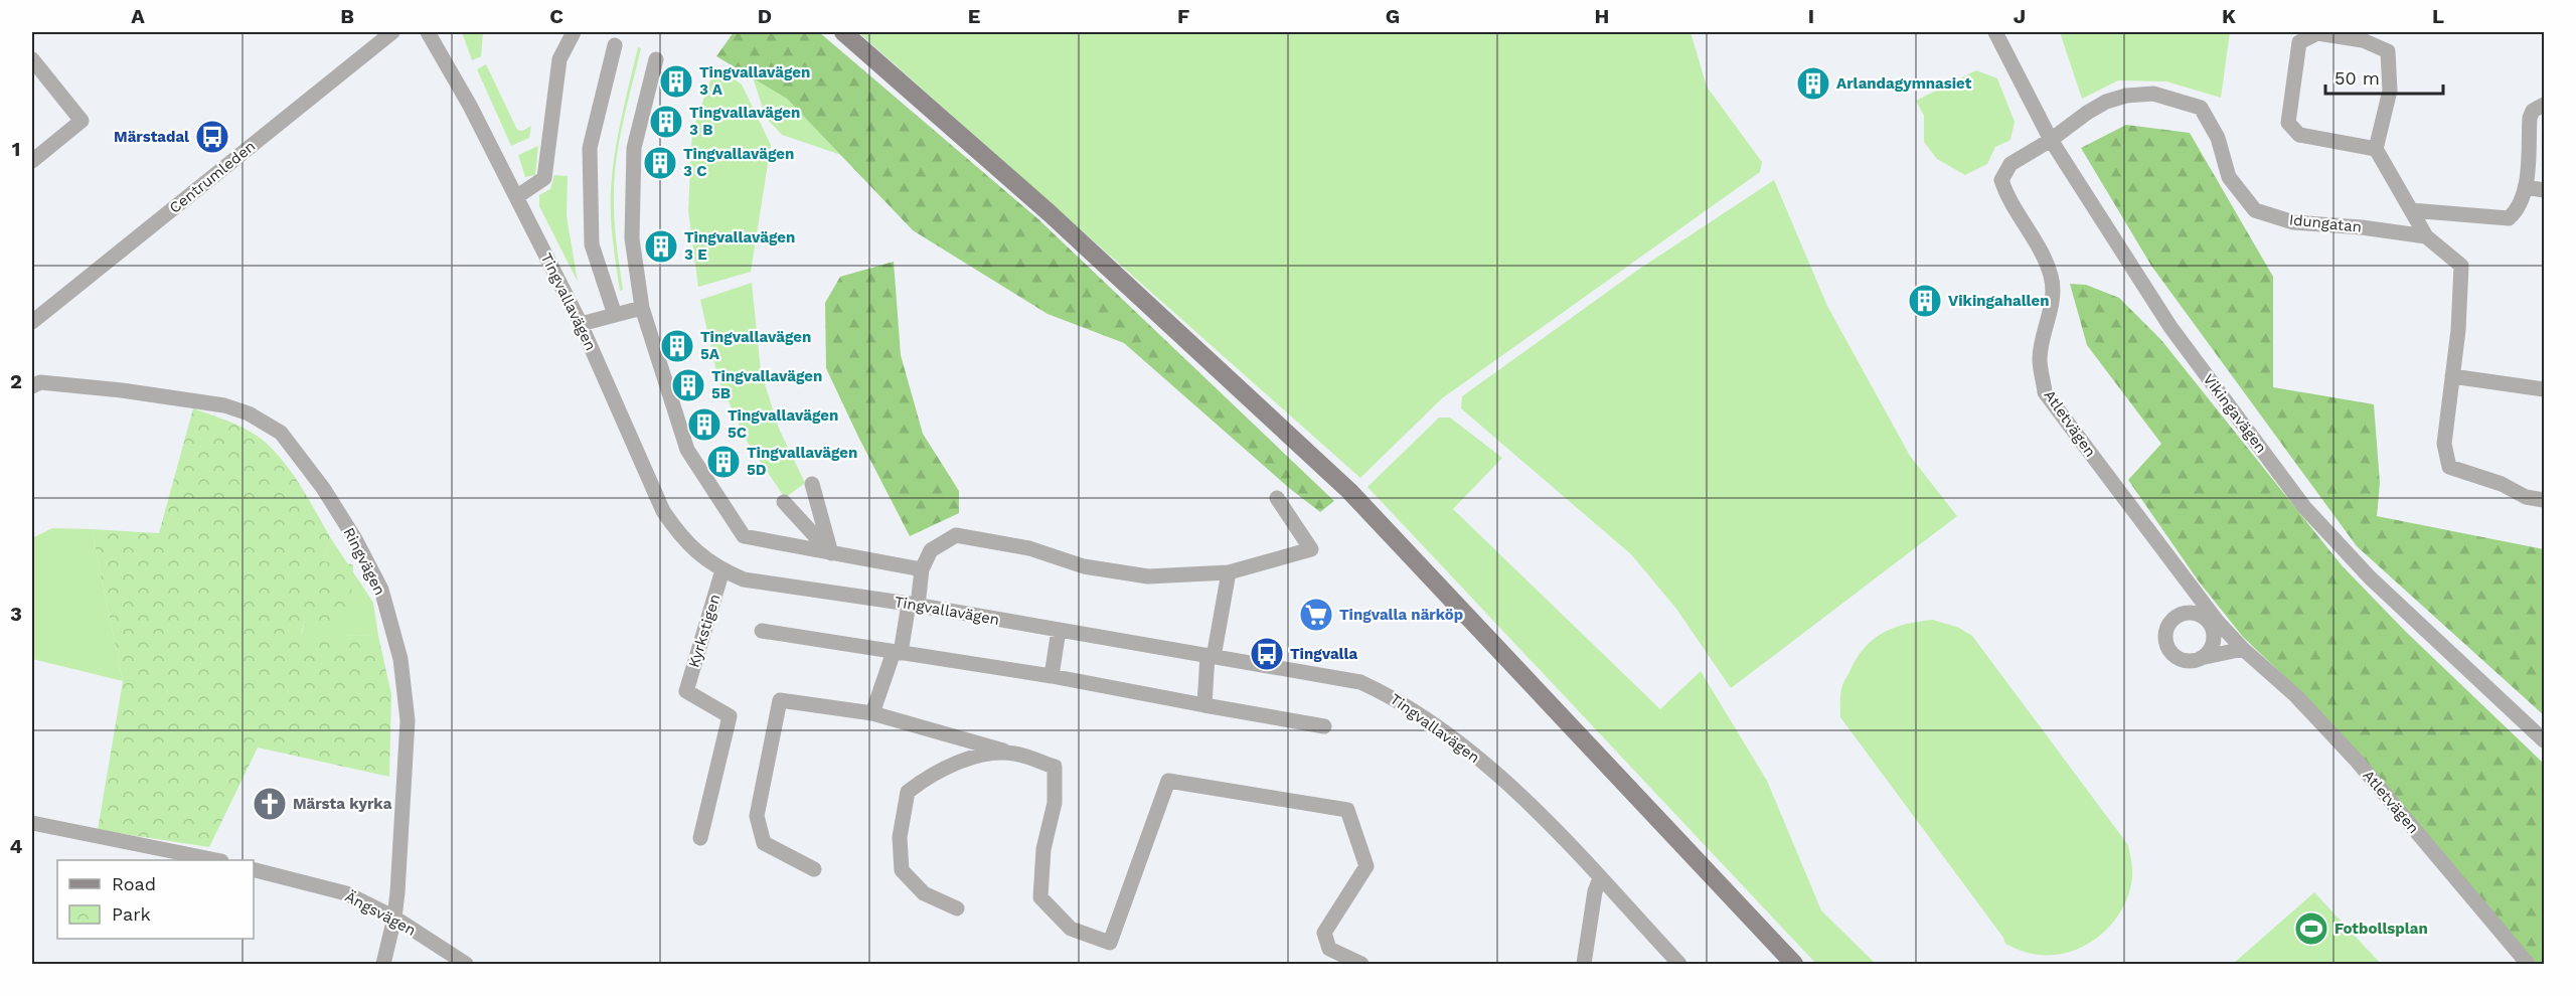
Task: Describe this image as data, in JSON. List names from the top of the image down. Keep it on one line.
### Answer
{"streets":{"street":["Centrumleden","Idungatan","Tingvallavägen","Vikingavägen","Atletvägen","Ringvägen","Kyrkstigen","Ängsvägen"]},"crossings":[["Idungatan","Vikingavägen"],["Idungatan","Atletvägen"],["Tingvallavägen","Kyrkstigen"],["Vikingavägen","Atletvägen"],["Ringvägen","Ängsvägen"]],"places":{"building":["Tingvallavägen 3 A","Arlandagymnasiet","Tingvallavägen 3 B","Tingvallavägen 3 C","Tingvallavägen 3 E","Vikingahallen","Tingvallavägen 5A","Tingvallavägen 5B","Tingvallavägen 5C","Tingvallavägen 5D"],"bus stop":["Märstadal","Tingvalla"],"supermarket":["Tingvalla närköp"],"church":["Märsta kyrka"],"sports":["Fotbollsplan"]},"legend":["Road","Park"],"scale_bar":"50 m","grid":{"columns":["A","B","C","D","E","F","G","H","I","J","K","L"],"rows":["1","2","3","4"]}}
